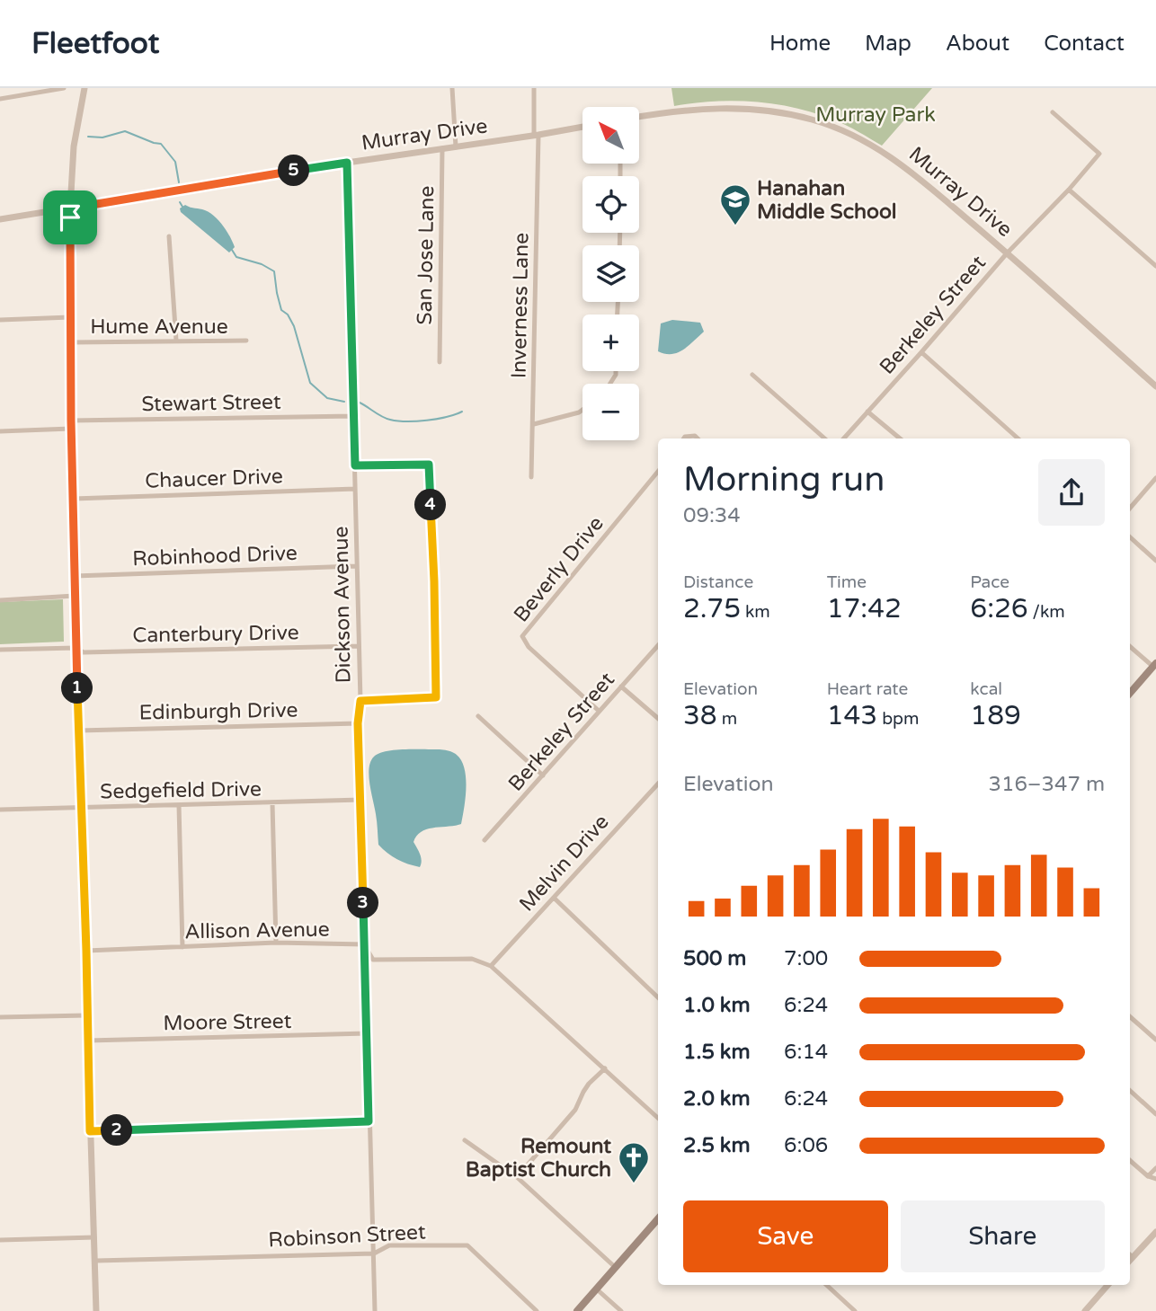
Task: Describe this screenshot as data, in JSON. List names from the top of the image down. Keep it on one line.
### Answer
{"streets":{"street":["Murray Drive","San Jose Lane","Inverness Lane","Berkeley Street","Hume Avenue","Stewart Street","Chaucer Drive","Robinhood Drive","Beverly Drive","Dickson Avenue","Canterbury Drive","Edinburgh Drive","Sedgefield Drive","Melvin Drive","Allison Avenue","Moore Street","Robinson Street"]},"crossings":[["Murray Drive","San Jose Lane"],["Murray Drive","Inverness Lane"],["Murray Drive","Berkeley Street"],["Murray Drive","Dickson Avenue"],["Berkeley Street","Beverly Drive"],["Stewart Street","Dickson Avenue"],["Chaucer Drive","Dickson Avenue"],["Robinhood Drive","Dickson Avenue"],["Dickson Avenue","Canterbury Drive"],["Dickson Avenue","Edinburgh Drive"],["Dickson Avenue","Sedgefield Drive"],["Dickson Avenue","Allison Avenue"],["Dickson Avenue","Moore Street"],["Dickson Avenue","Robinson Street"]],"parks":["Murray Park"],"places":{"school or university":["Hanahan Middle School"],"church":["Remount Baptist Church"]},"north":"top left","page":{"header":"Fleetfoot","nav":["Home","Map","About","Contact"],"map_buttons":["+","−"],"pins":["5","4","1","3","2"],"heading":["Morning run","09:34"],"stats":[["Distance","2.75 km"],["Time","17:42"],["Pace","6:26 /km"],["Elevation","38 m"],["Heart rate","143 bpm"],["kcal","189"]],"chart":["Elevation","316–347 m"],"list":[{"name":"500 m","note":"7:00"},{"name":"1.0 km","note":"6:24"},{"name":"1.5 km","note":"6:14"},{"name":"2.0 km","note":"6:24"},{"name":"2.5 km","note":"6:06"}],"buttons":["Save","Share"]}}
